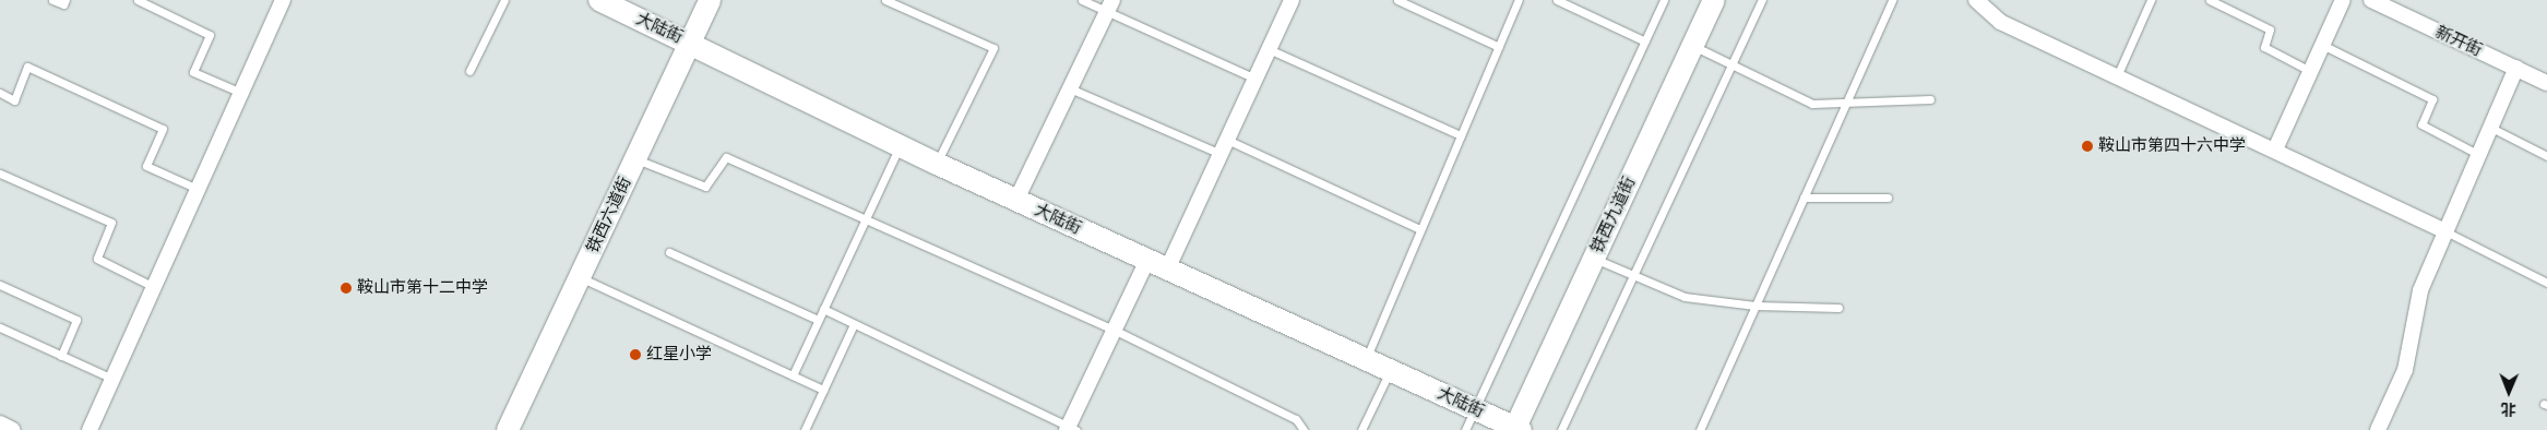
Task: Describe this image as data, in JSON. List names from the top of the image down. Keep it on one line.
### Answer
{"streets":{"street":["大陆街","新开街","铁西六道街","铁西九道街"]},"crossings":[["大陆街","铁西六道街"],["大陆街","铁西九道街"]],"places":["鞍山市第四十六中学","鞍山市第十二中学","红星小学"],"north":"bottom"}
